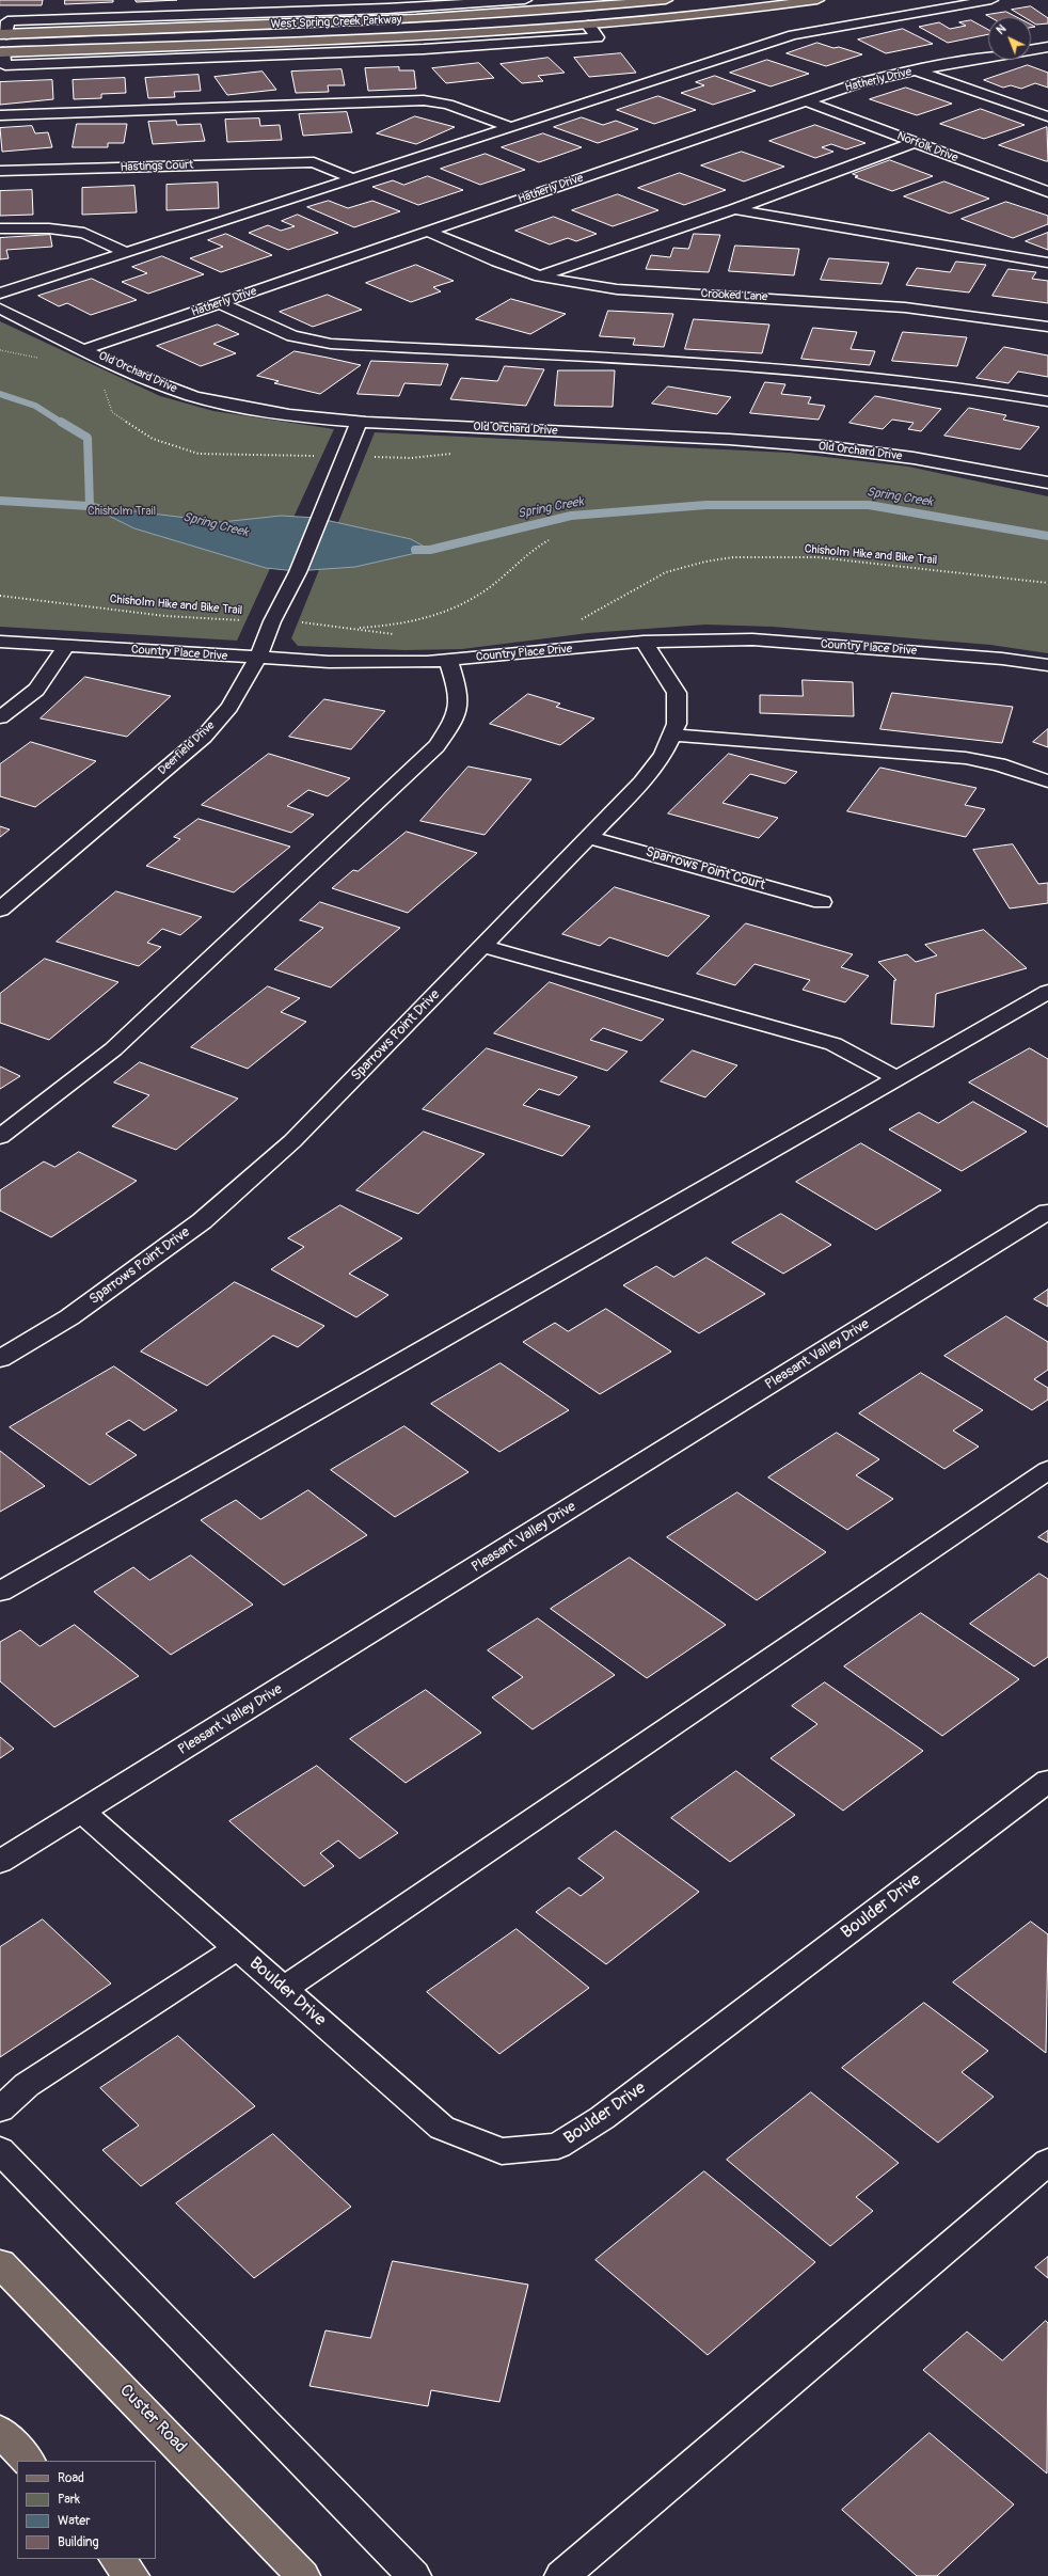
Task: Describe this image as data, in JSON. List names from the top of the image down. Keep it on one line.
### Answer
{"streets":{"main road":["West Spring Creek Parkway","Custer Road"],"street":["Hatherly Drive","Norfolk Drive","Hastings Court","Crooked Lane","Old Orchard Drive","Country Place Drive","Deerfield Drive","Sparrows Point Court","Sparrows Point Drive","Pleasant Valley Drive","Boulder Drive"],"path":["Chisholm Hike and Bike Trail"]},"crossings":[["Hatherly Drive","Norfolk Drive"],["Hatherly Drive","Crooked Lane"],["Hatherly Drive","Old Orchard Drive"],["Old Orchard Drive","Deerfield Drive"],["Chisholm Hike and Bike Trail","Deerfield Drive"],["Country Place Drive","Deerfield Drive"],["Country Place Drive","Sparrows Point Drive"],["Sparrows Point Court","Sparrows Point Drive"],["Pleasant Valley Drive","Boulder Drive"]],"water":["Spring Creek"],"parks":["Chisholm Trail"],"legend":["Road","Park","Water","Building"],"north":"top left"}
